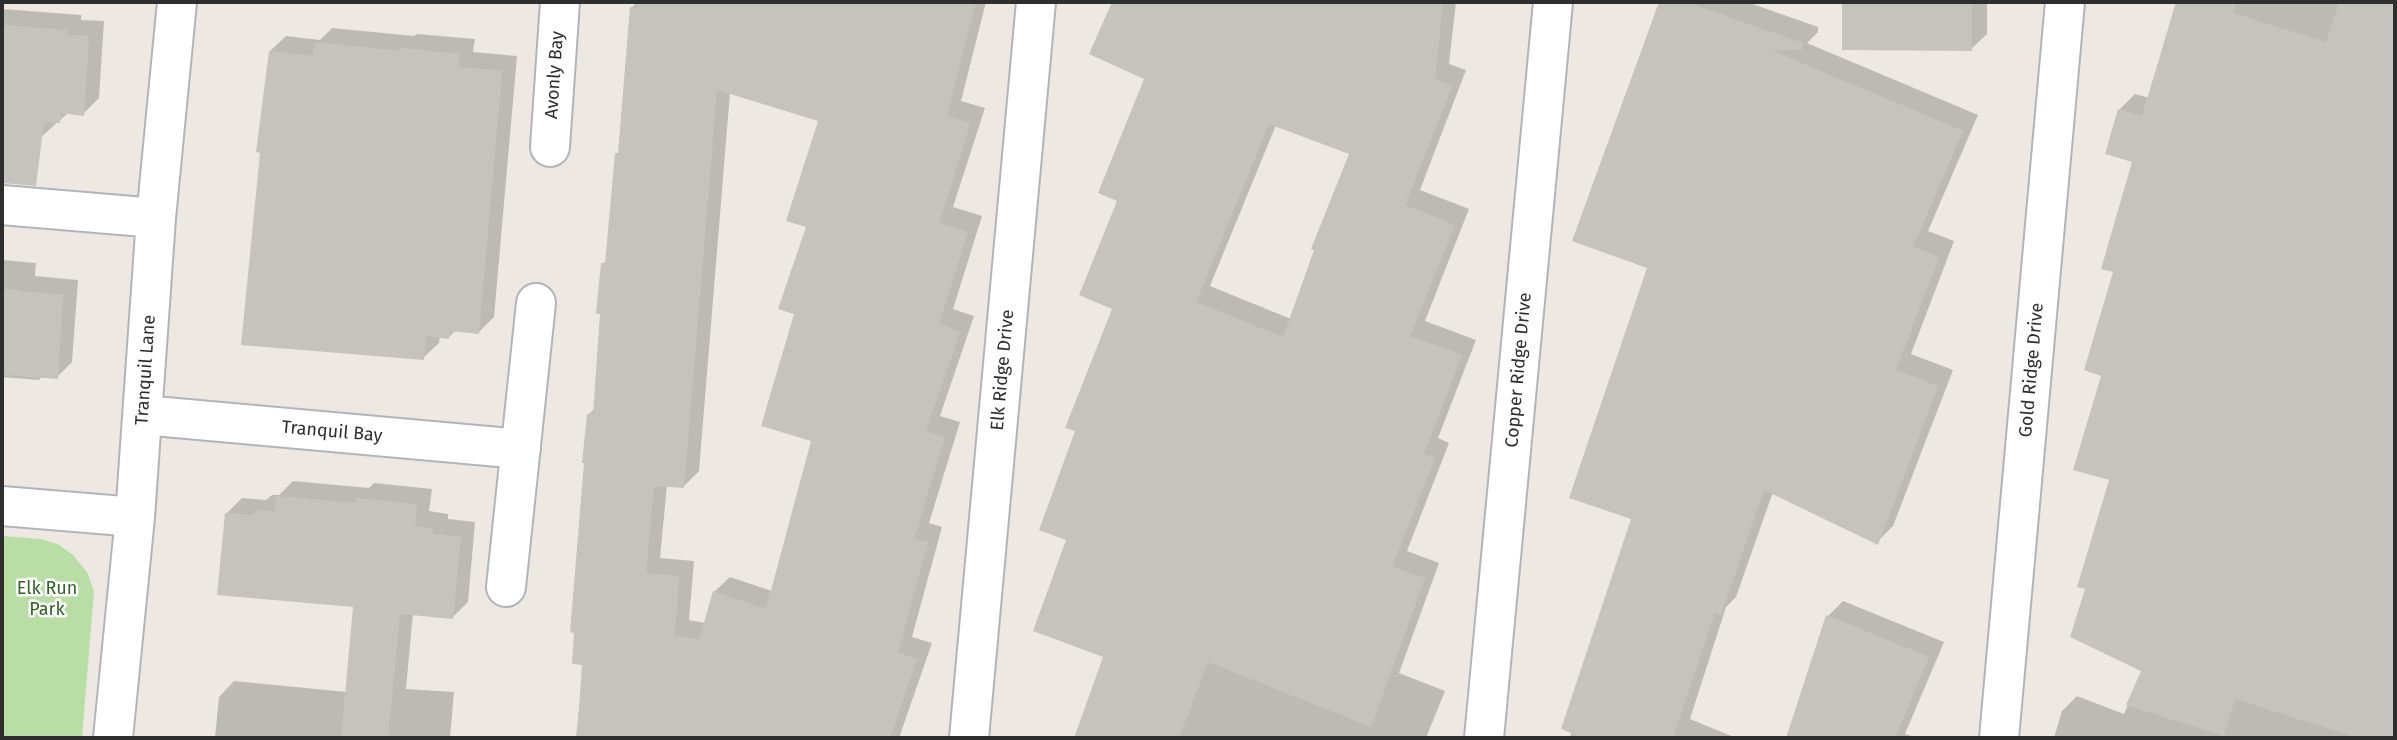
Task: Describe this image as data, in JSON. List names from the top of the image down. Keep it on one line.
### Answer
{"streets":{"street":["Avonly Bay","Tranquil Lane","Elk Ridge Drive","Copper Ridge Drive","Gold Ridge Drive","Tranquil Bay"]},"crossings":[["Tranquil Lane","Tranquil Bay"]],"parks":["Elk Run Park"]}
